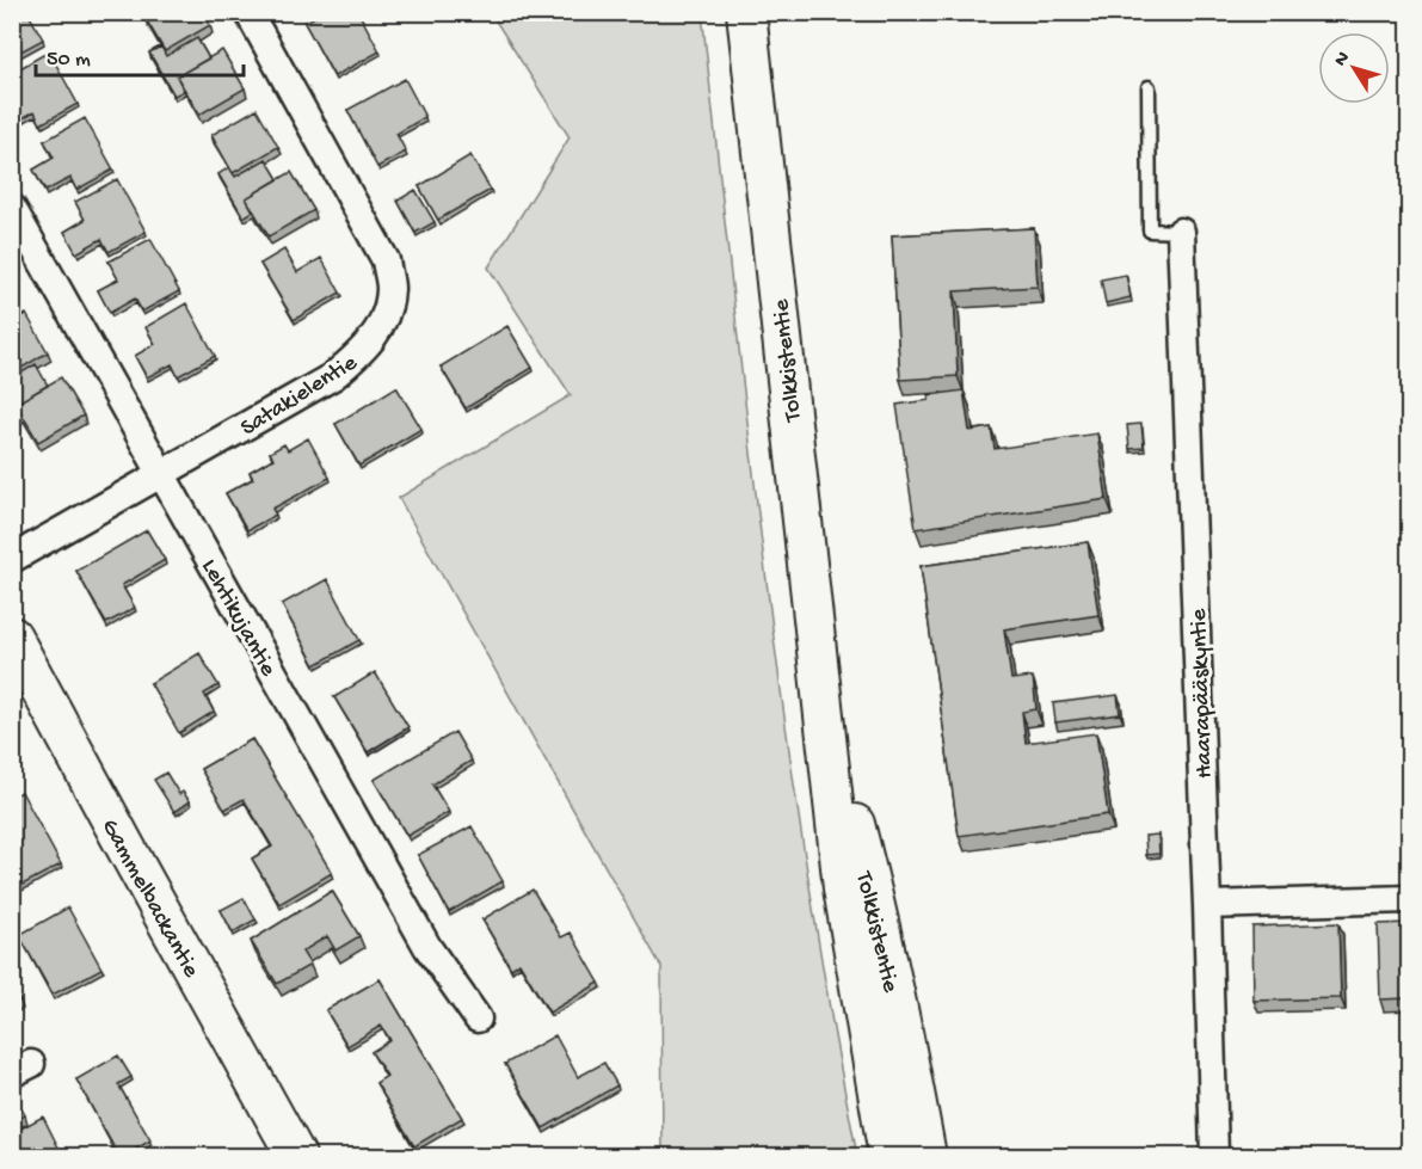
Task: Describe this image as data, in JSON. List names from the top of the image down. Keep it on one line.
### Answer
{"streets":{"street":["Tolkkistentie","Satakielentie","Lehtikujantie","Haarapääskyntie","Gammelbackantie"]},"crossings":[["Satakielentie","Lehtikujantie"]],"scale_bar":"50 m","north":"top left"}
